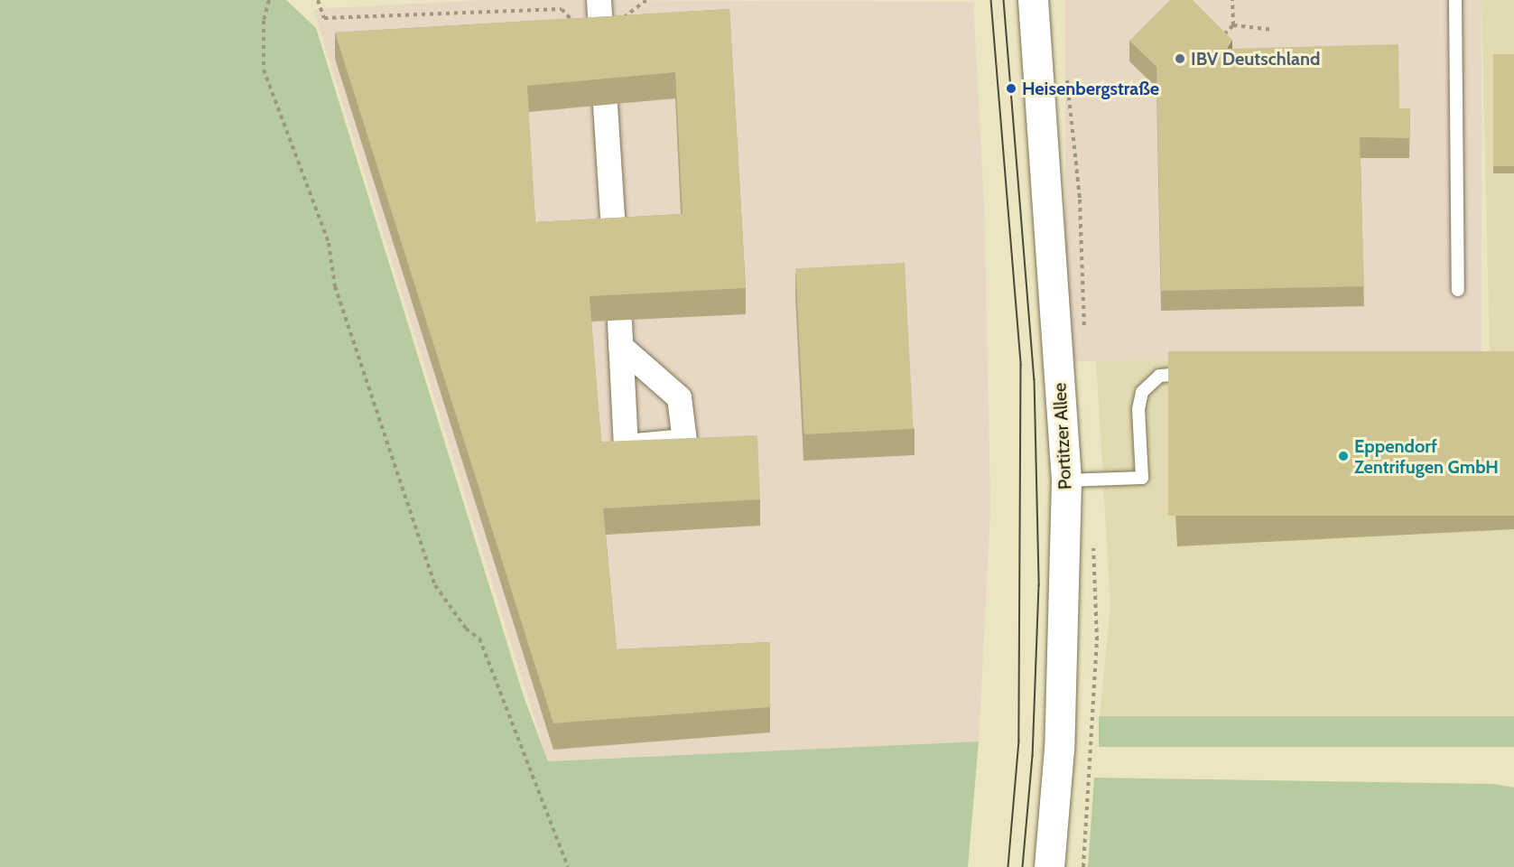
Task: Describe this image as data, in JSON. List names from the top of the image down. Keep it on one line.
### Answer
{"streets":{"main road":["Portitzer Allee"]},"places":["IBV Deutschland","Heisenbergstraße","Eppendorf Zentrifugen GmbH"]}
